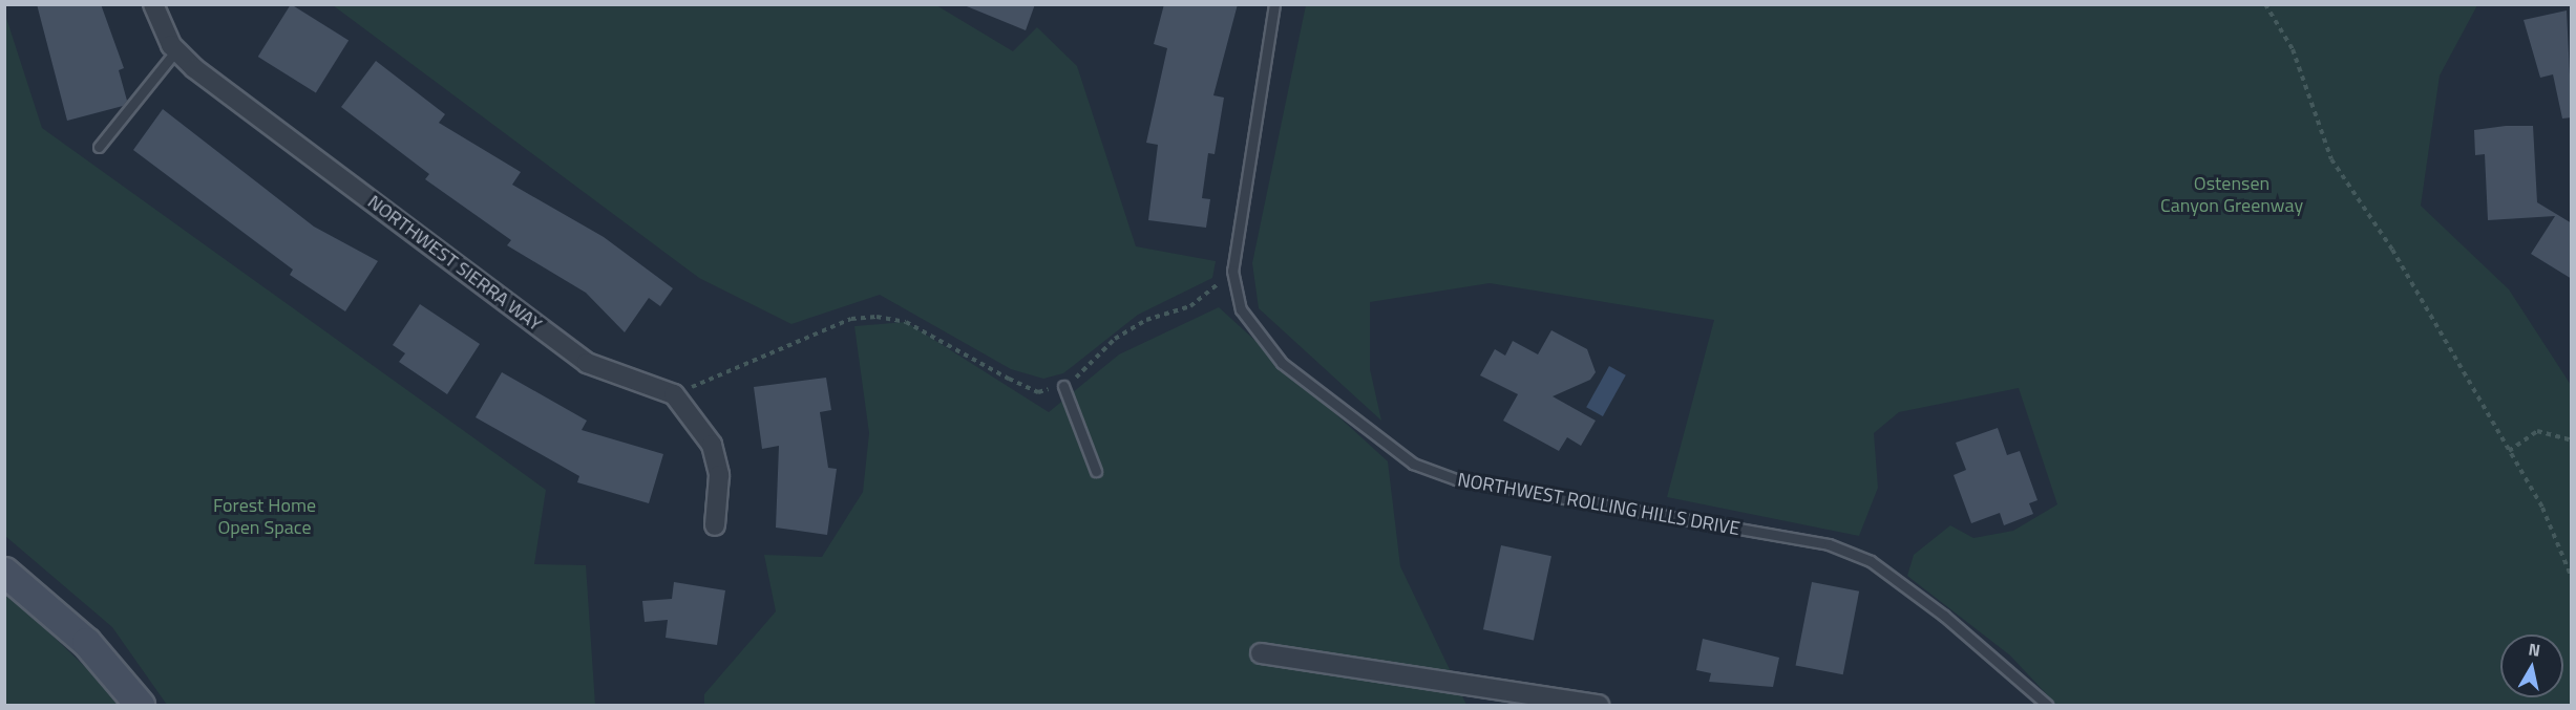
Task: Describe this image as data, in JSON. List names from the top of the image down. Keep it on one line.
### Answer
{"streets":{"street":["NORTHWEST SIERRA WAY"],"lane":["NORTHWEST ROLLING HILLS DRIVE"]},"parks":["Ostensen Canyon Greenway","Forest Home Open Space"],"north":"top"}
